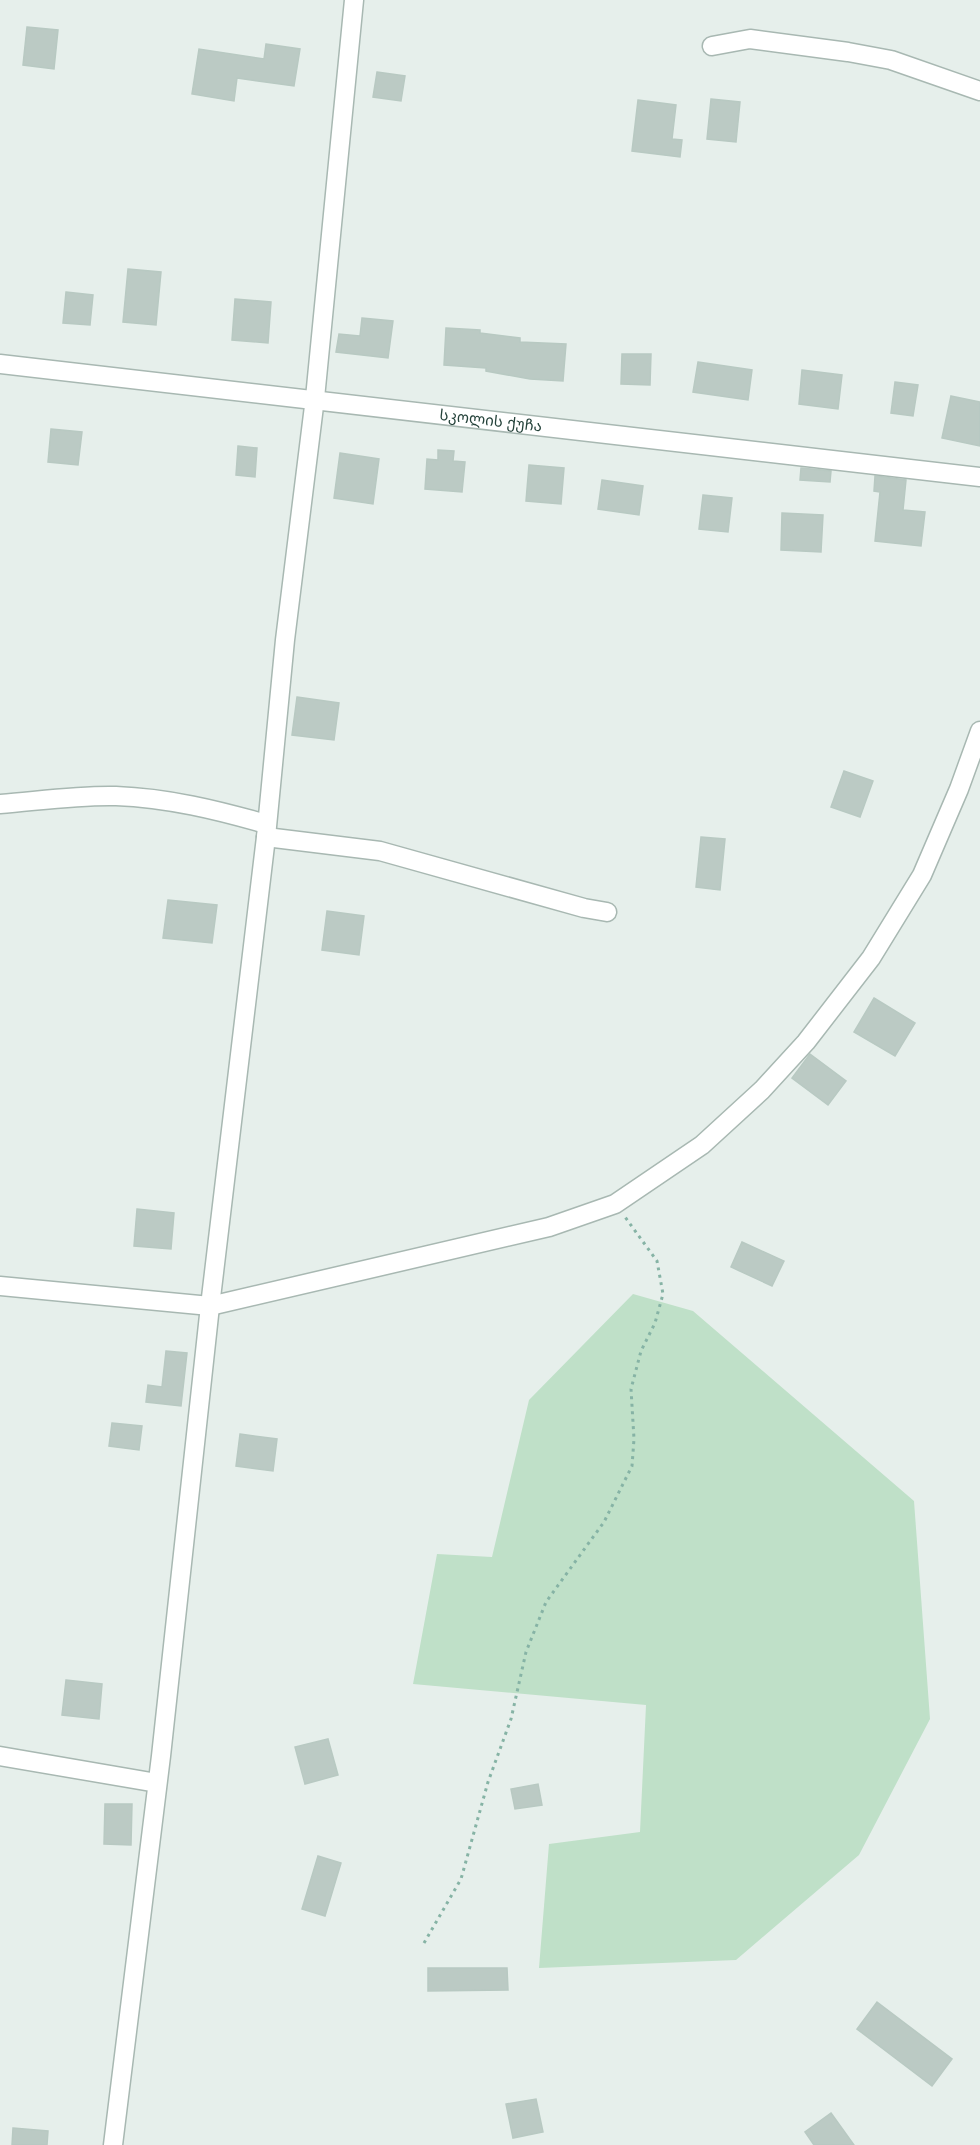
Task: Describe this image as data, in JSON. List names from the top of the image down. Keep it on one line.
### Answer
{"streets":{"street":["სკოლის ქუჩა"]}}
